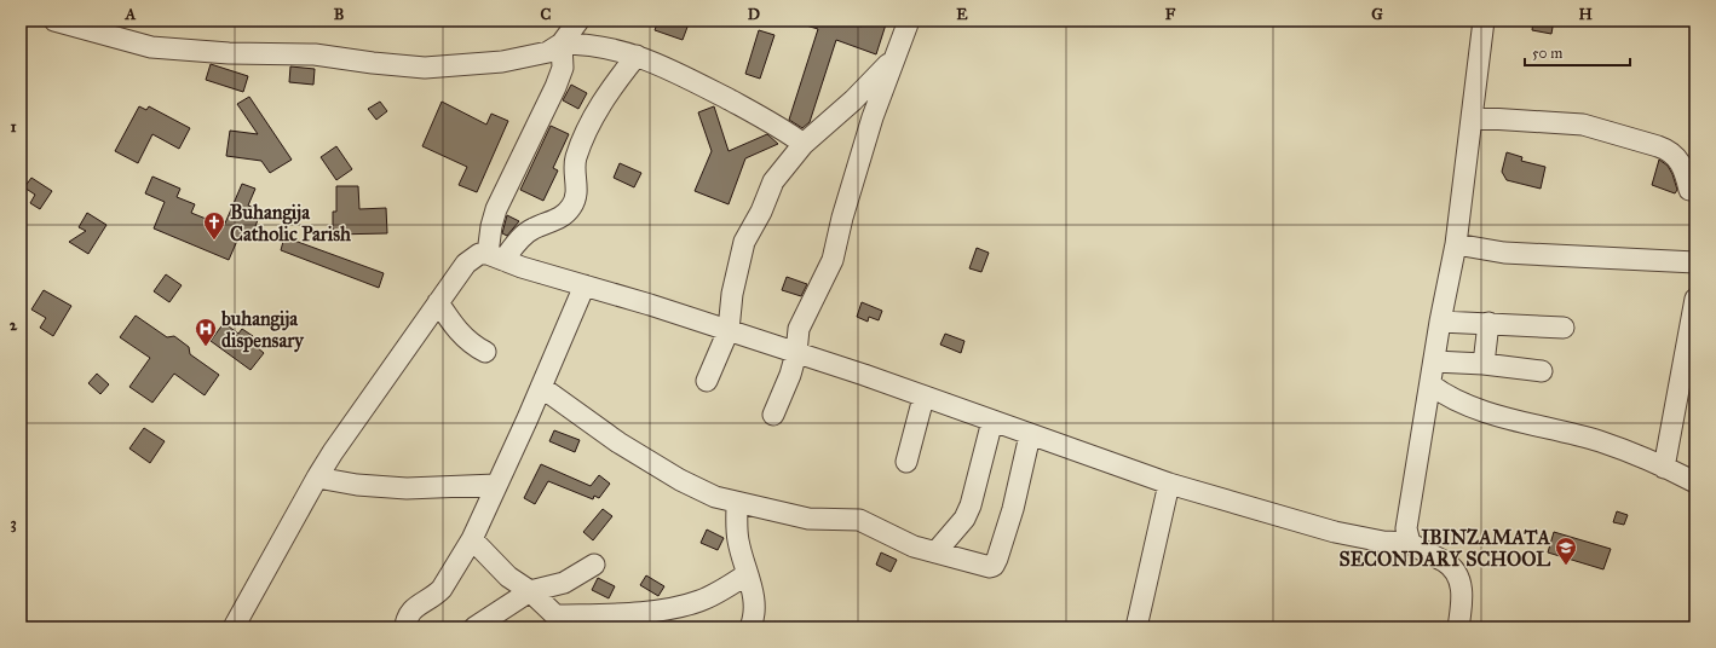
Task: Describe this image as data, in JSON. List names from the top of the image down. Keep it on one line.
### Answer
{"places":{"church":["Buhangija Catholic Parish"],"hospital":["buhangija dispensary"],"school or university":["IBINZAMATA SECONDARY SCHOOL"]},"scale_bar":"50 m","grid":{"columns":["A","B","C","D","E","F","G","H"],"rows":["1","2","3"]}}
